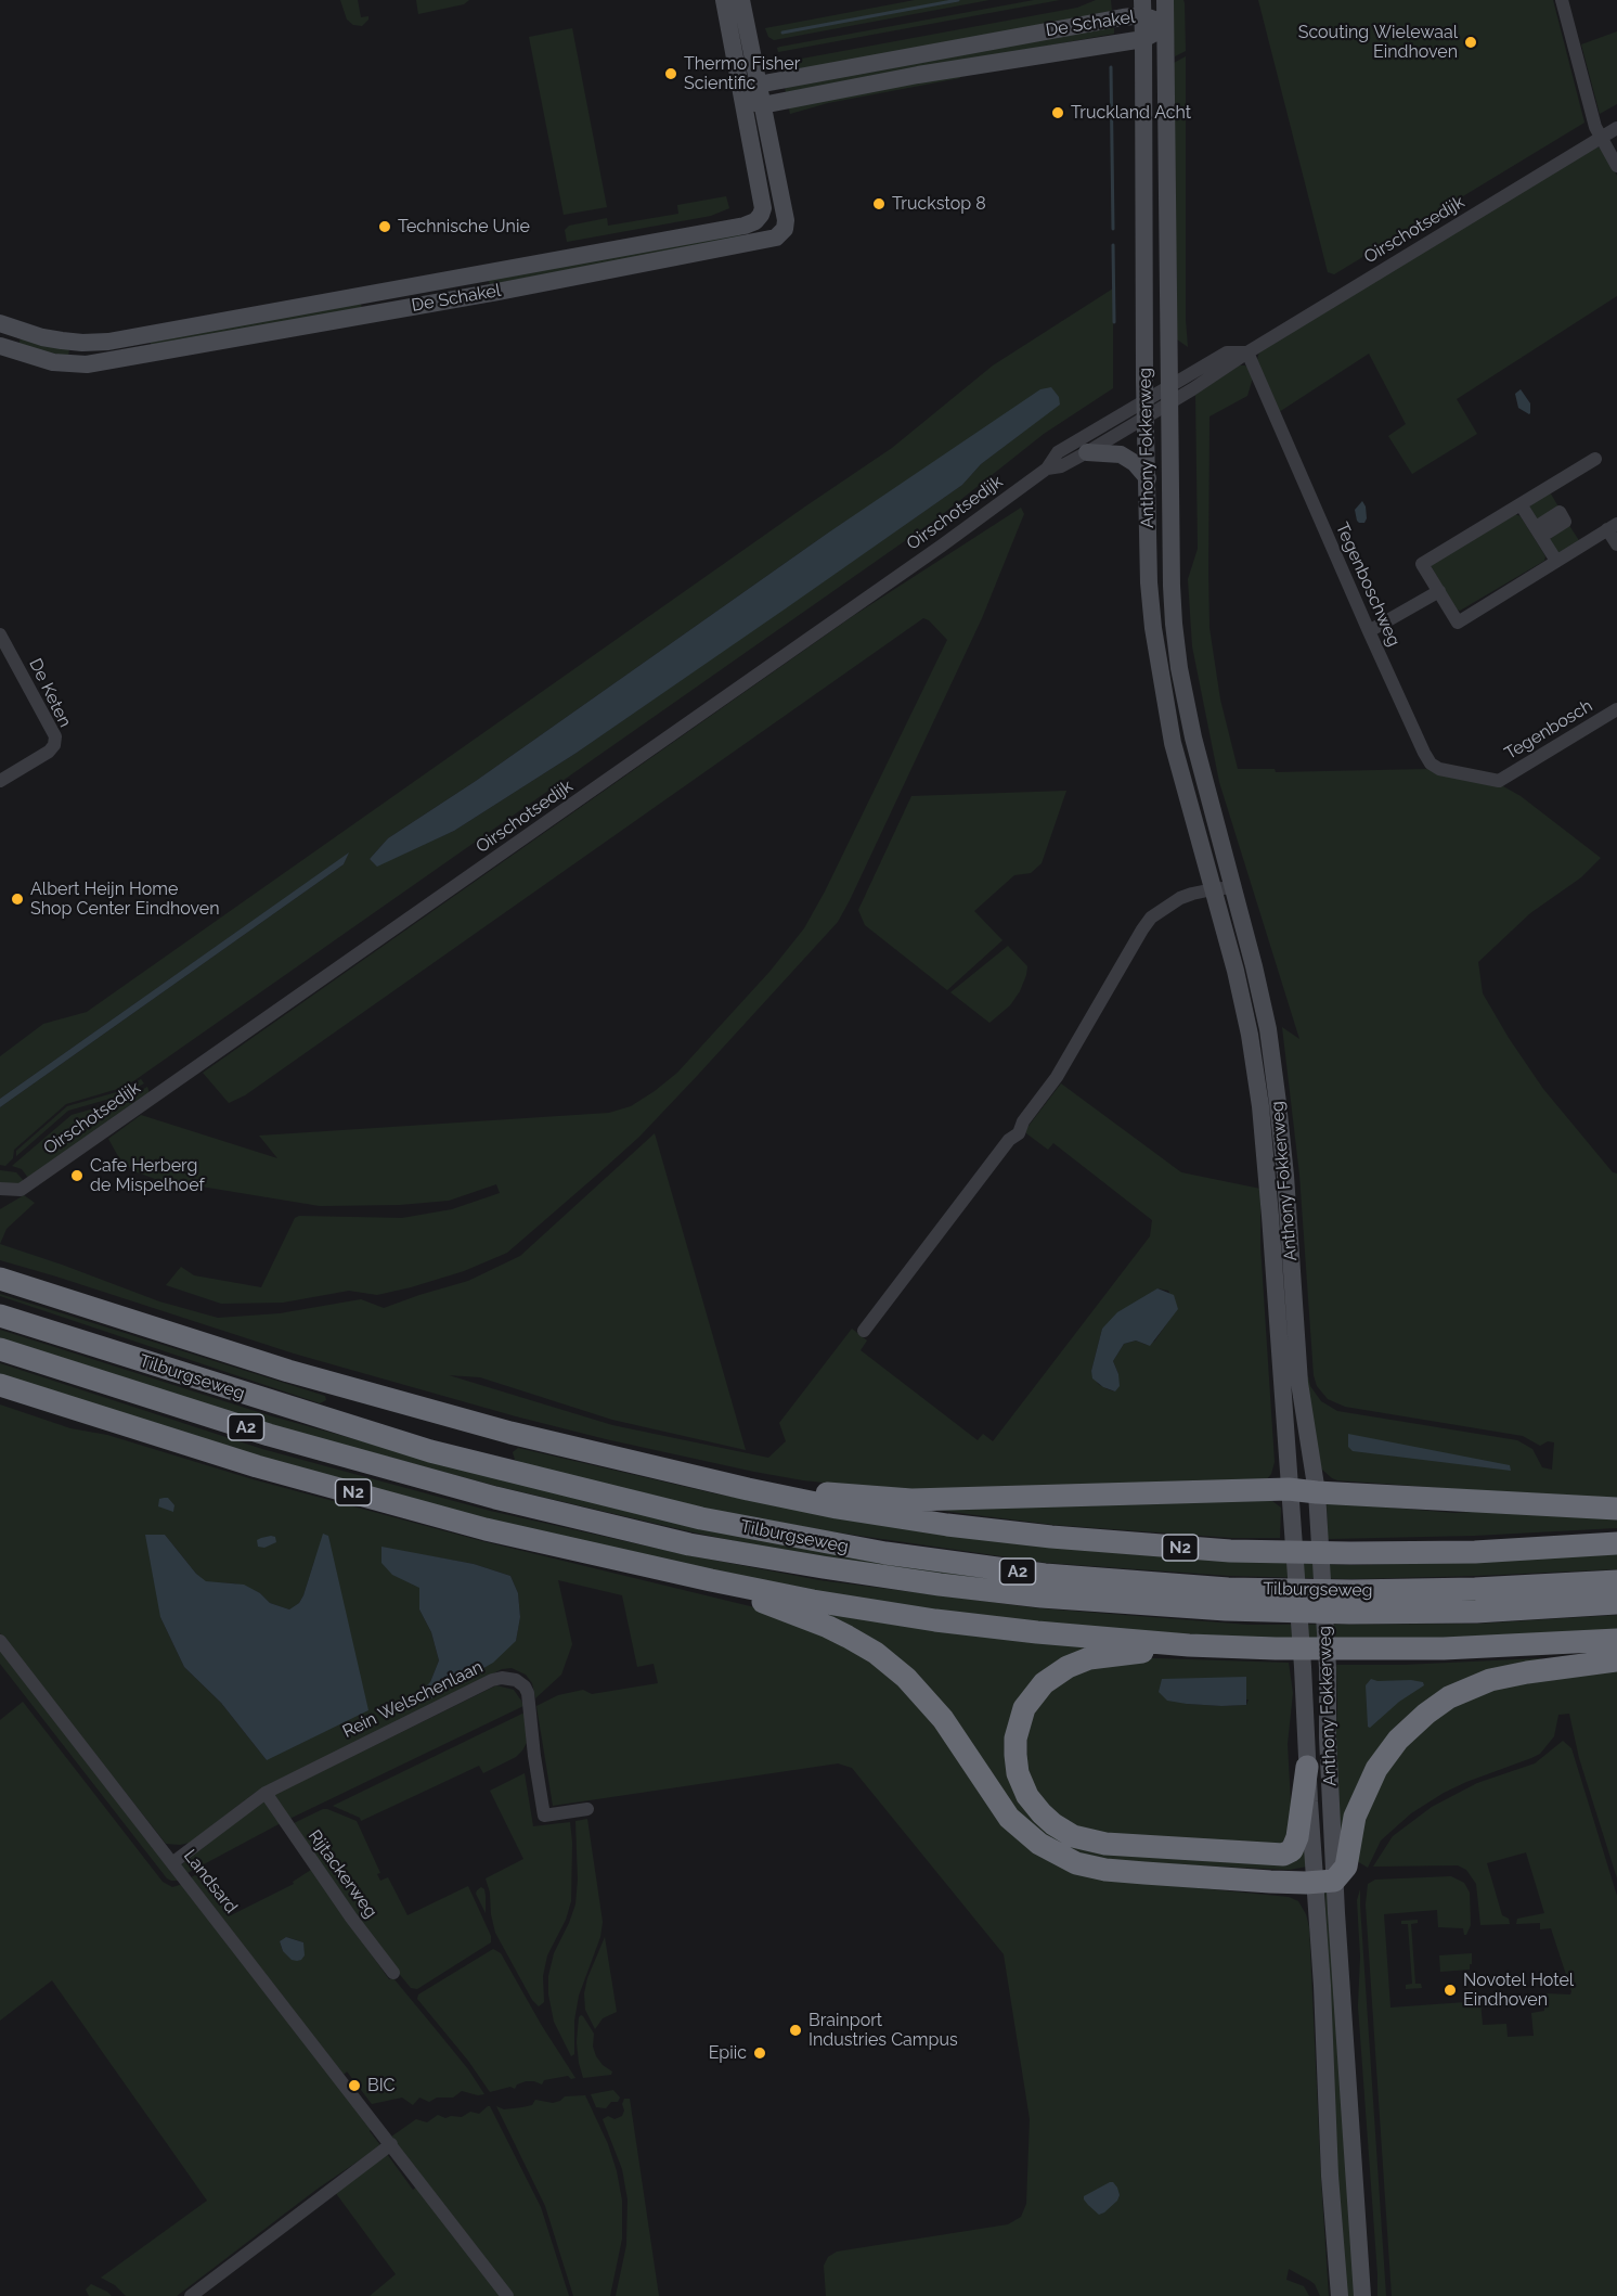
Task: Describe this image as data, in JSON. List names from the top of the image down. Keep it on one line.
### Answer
{"streets":{"highway":["Tilburgseweg","A2","N2"],"main road":["De Schakel","Anthony Fokkerweg"],"street":["Oirschotsedijk","Tegenboschweg","De Keten","Tegenbosch","Rein Welschenlaan","Rijtackerweg","Landsard"]},"crossings":[["De Schakel","Anthony Fokkerweg"],["Oirschotsedijk","Anthony Fokkerweg"],["Oirschotsedijk","Tegenboschweg"],["Anthony Fokkerweg","N2"],["Tegenboschweg","Tegenbosch"],["Tilburgseweg","N2"],["Rein Welschenlaan","Rijtackerweg"],["Rein Welschenlaan","Landsard"]],"places":["Scouting Wielewaal Eindhoven","Thermo Fisher Scientific","Truckland Acht","Truckstop 8","Technische Unie","Albert Heijn Home Shop Center Eindhoven","Cafe Herberg de Mispelhoef","Novotel Hotel Eindhoven","Brainport Industries Campus","Epiic","BIC"]}
